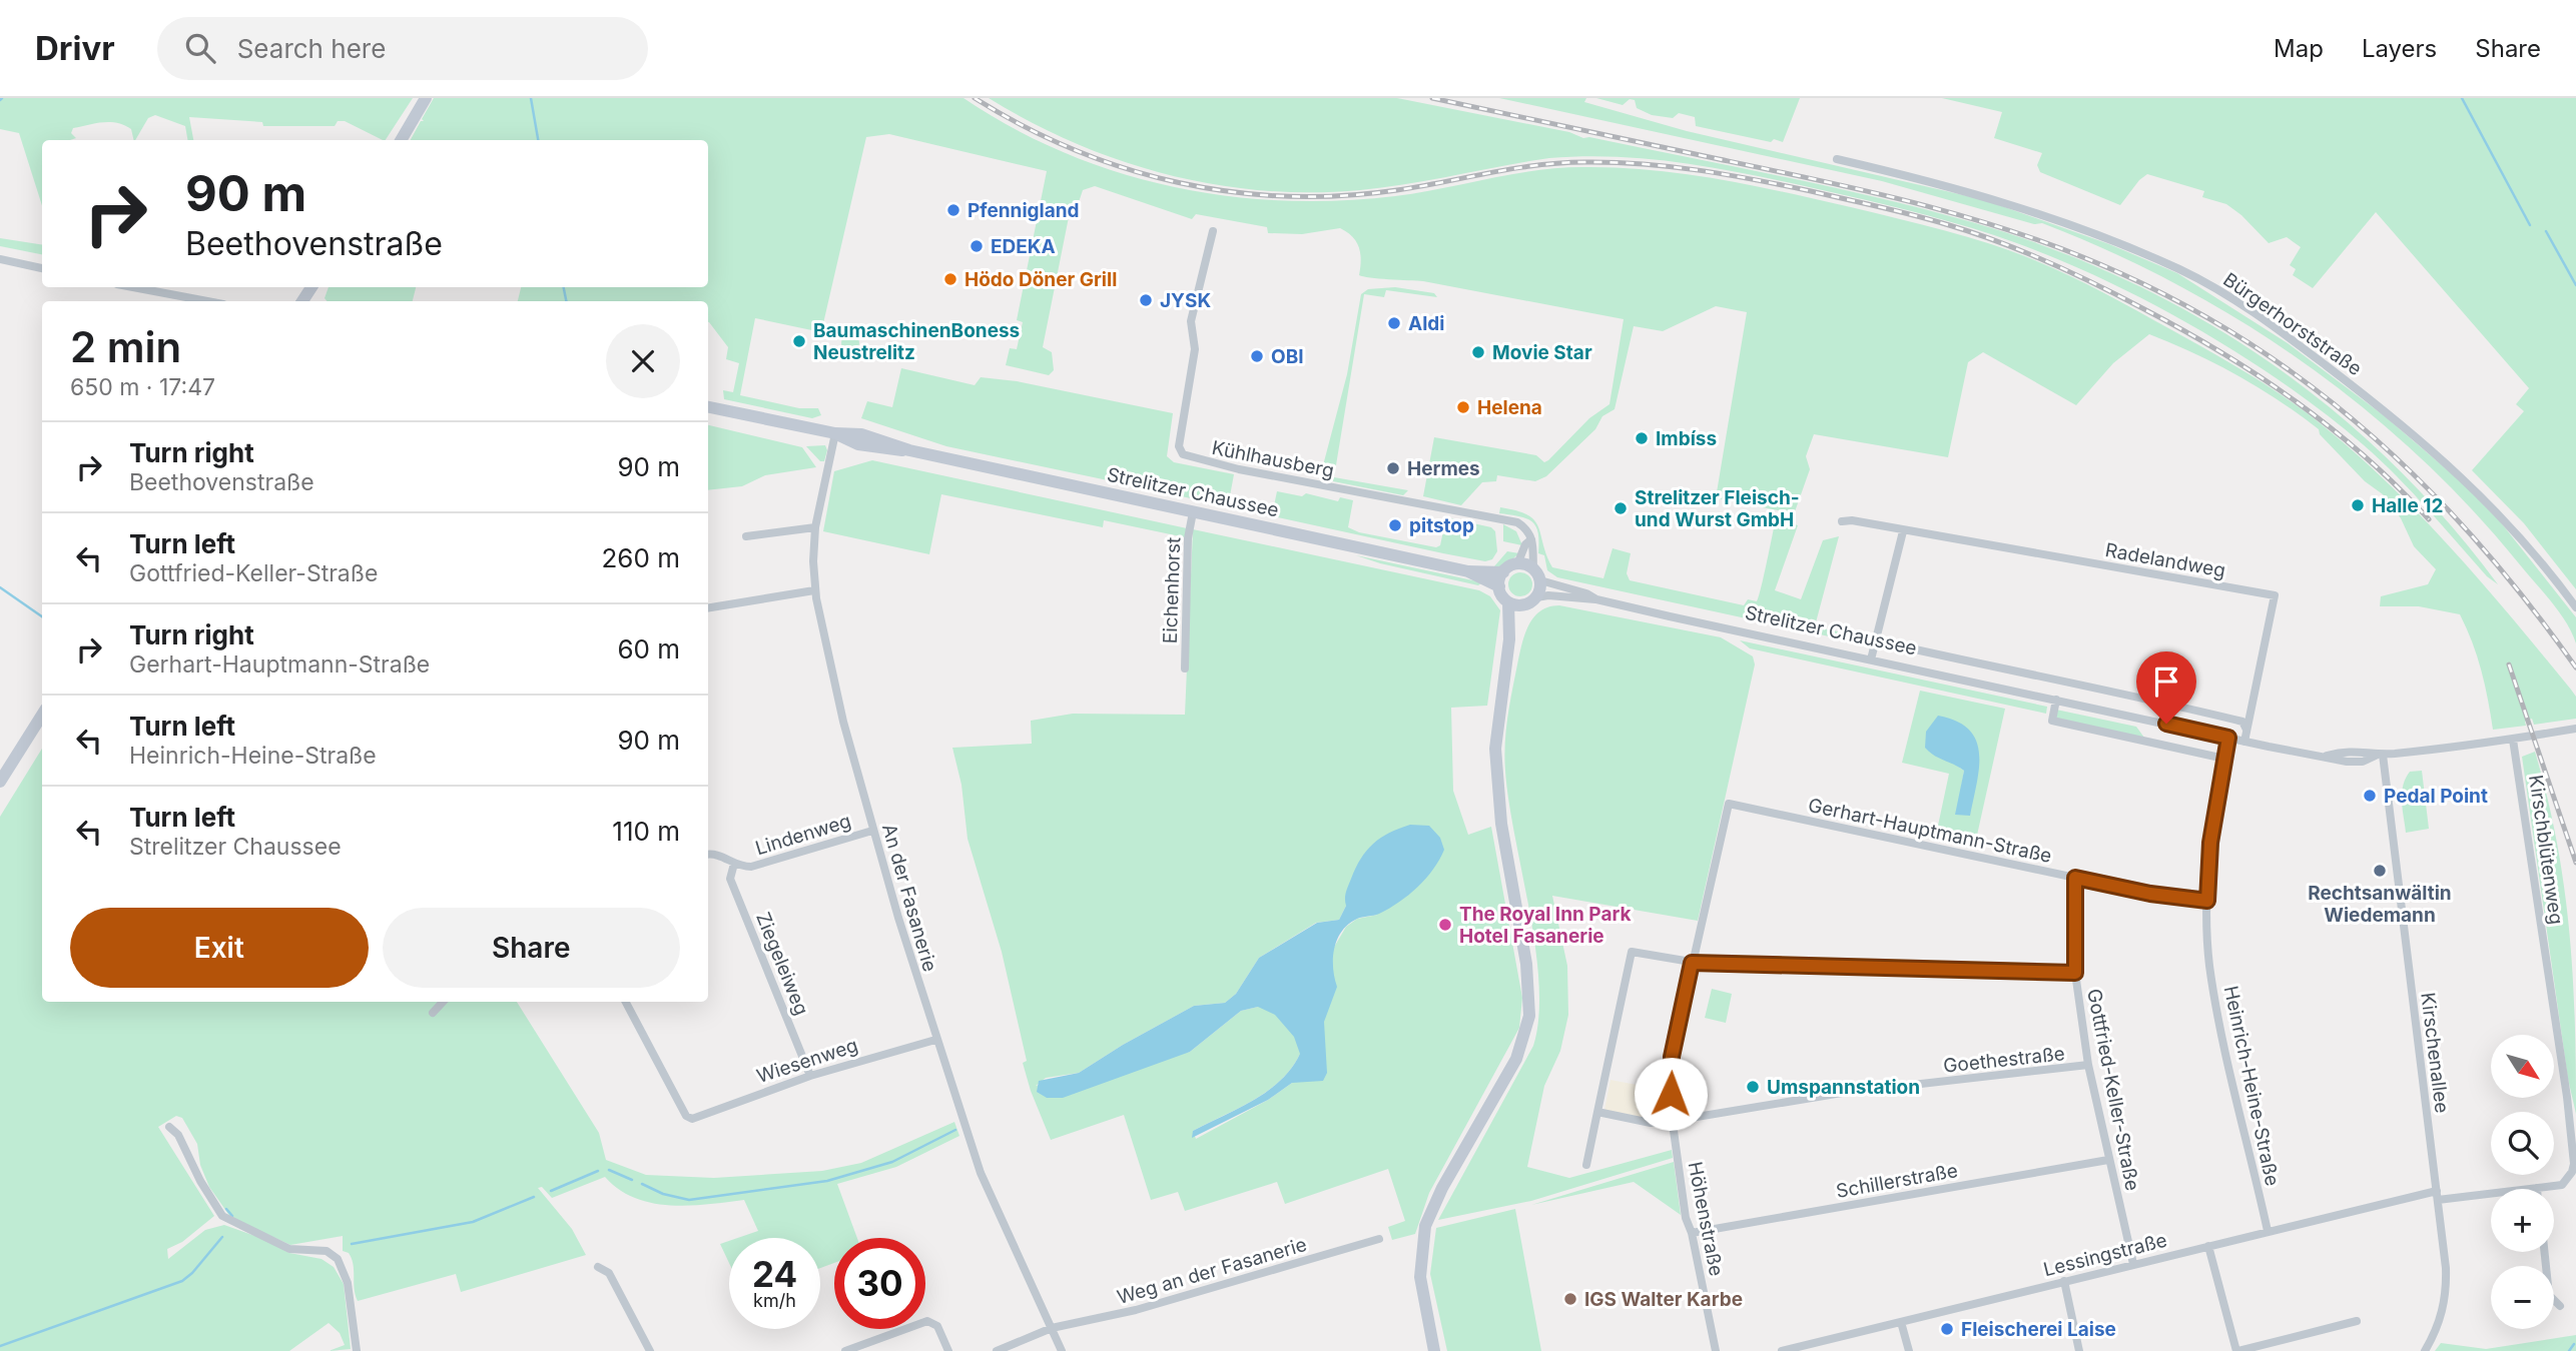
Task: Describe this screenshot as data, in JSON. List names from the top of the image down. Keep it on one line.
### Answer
{"streets":{"main road":["Strelitzer Chaussee"],"street":["Bürgerhorststraße","Kühlhausberg","Radelandweg","Eichenhorst","Gerhart-Hauptmann-Straße","Lindenweg","Kirschblütenweg","An der Fasanerie","Ziegeleiweg","Kirschenallee","Goethestraße","Wiesenweg","Heinrich-Heine-Straße","Gottfried-Keller-Straße","Schillerstraße","Höhenstraße","Lessingstraße","Weg an der Fasanerie"]},"crossings":[["Strelitzer Chaussee","Radelandweg"],["Strelitzer Chaussee","Eichenhorst"],["Strelitzer Chaussee","Kirschblütenweg"],["Strelitzer Chaussee","An der Fasanerie"],["Strelitzer Chaussee","Kirschenallee"],["Strelitzer Chaussee","Heinrich-Heine-Straße"],["Gerhart-Hauptmann-Straße","Heinrich-Heine-Straße"],["Gerhart-Hauptmann-Straße","Gottfried-Keller-Straße"],["Gerhart-Hauptmann-Straße","Höhenstraße"],["Lindenweg","An der Fasanerie"],["Lindenweg","Ziegeleiweg"],["Kirschblütenweg","Kirschenallee"],["Kirschblütenweg","Lessingstraße"],["An der Fasanerie","Wiesenweg"],["An der Fasanerie","Weg an der Fasanerie"],["Ziegeleiweg","Wiesenweg"],["Kirschenallee","Lessingstraße"],["Goethestraße","Gottfried-Keller-Straße"],["Goethestraße","Höhenstraße"],["Heinrich-Heine-Straße","Lessingstraße"],["Gottfried-Keller-Straße","Schillerstraße"],["Gottfried-Keller-Straße","Lessingstraße"],["Schillerstraße","Höhenstraße"]],"places":["Pfennigland","EDEKA","Hödo Döner Grill","JYSK","Aldi","BaumaschinenBoness Neustrelitz","Movie Star","OBI","Helena","Imbíss","Hermes","Halle 12","Strelitzer Fleisch- und Wurst GmbH","pitstop","Pedal Point","Rechtsanwältin Wiedemann","The Royal Inn Park Hotel Fasanerie","Umspannstation","IGS Walter Karbe","Fleischerei Laise"],"north":"bottom right","page":{"header":"Drivr","search":"Search here","nav":["Map","Layers","Share"],"turn":["90 m","Beethovenstraße"],"heading":["2 min","650 m · 17:47"],"list":[{"name":"Turn right","note":"Beethovenstraße","value":"90 m"},{"name":"Turn left","note":"Gottfried-Keller-Straße","value":"260 m"},{"name":"Turn right","note":"Gerhart-Hauptmann-Straße","value":"60 m"},{"name":"Turn left","note":"Heinrich-Heine-Straße","value":"90 m"},{"name":"Turn left","note":"Strelitzer Chaussee","value":"110 m"}],"buttons":["Exit","Share"],"map_buttons":["+","−"],"speed":"24 km/h","limit":"30"}}
